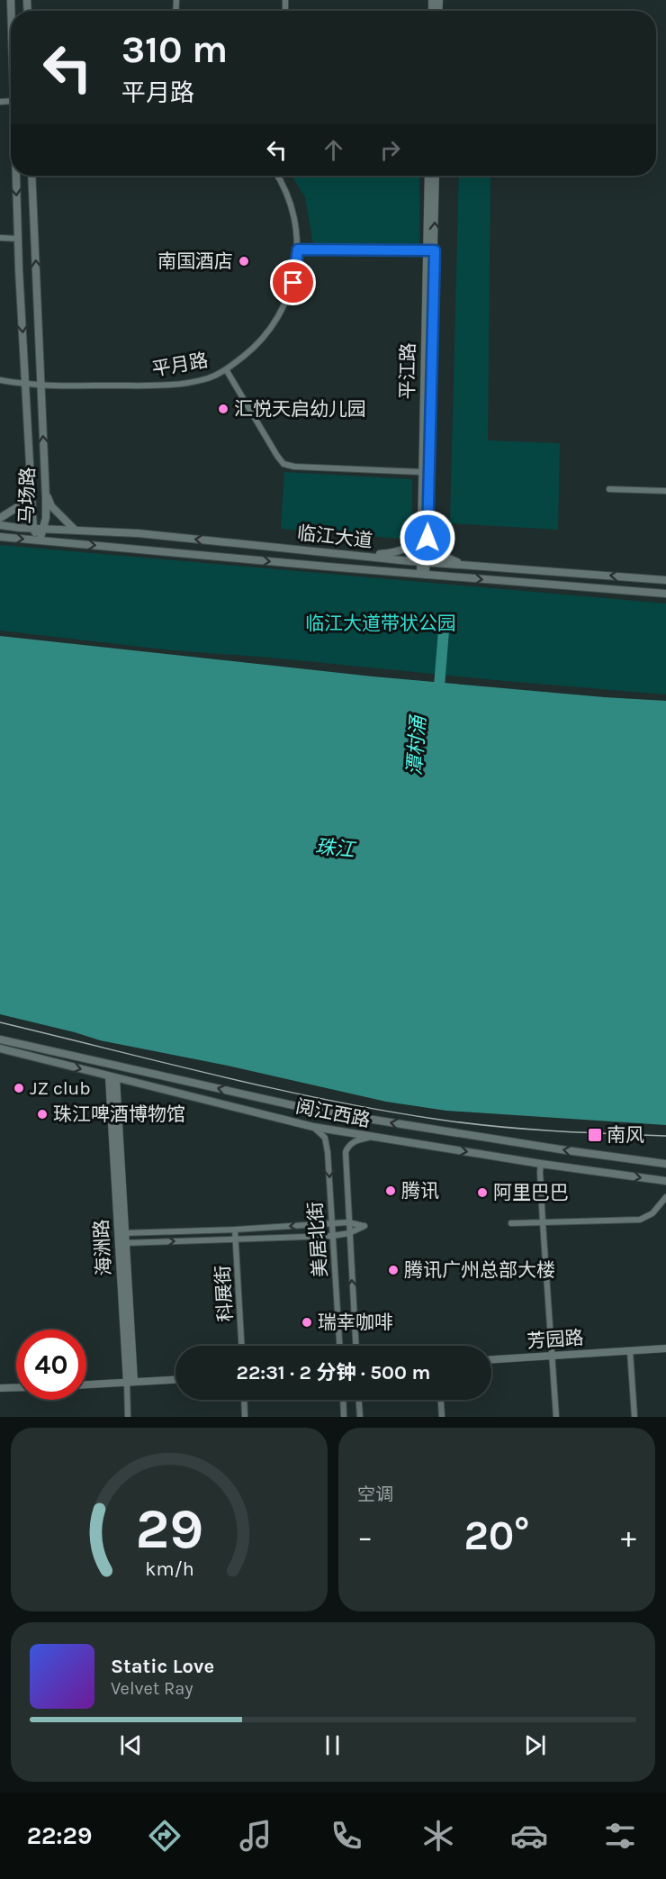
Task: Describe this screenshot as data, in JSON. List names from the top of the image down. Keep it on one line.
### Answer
{"streets":{"main road":["马场路","临江大道","阅江西路"],"street":["平月路","平江路","美居北街","海洲路","科展街","芳园路"]},"crossings":[["平月路","马场路"],["平江路","临江大道"],["马场路","临江大道"],["阅江西路","美居北街"],["阅江西路","海洲路"]],"water":["潭村涌","珠江"],"parks":["临江大道带状公园"],"places":{"other":["南国酒店","汇悦天启幼儿园","JZ club","珠江啤酒博物馆","腾讯","阿里巴巴","腾讯广州总部大楼","瑞幸咖啡"],"transit":["南风"]},"page":{"turn":["310 m","平月路"],"limit":"40","trip":"22:31 · 2 分钟 · 500 m","tile":"空调","heat":["−","20°","+"],"song":["Static Love","Velvet Ray"],"tabs":"22:29","gauge":["29","km/h"]}}
